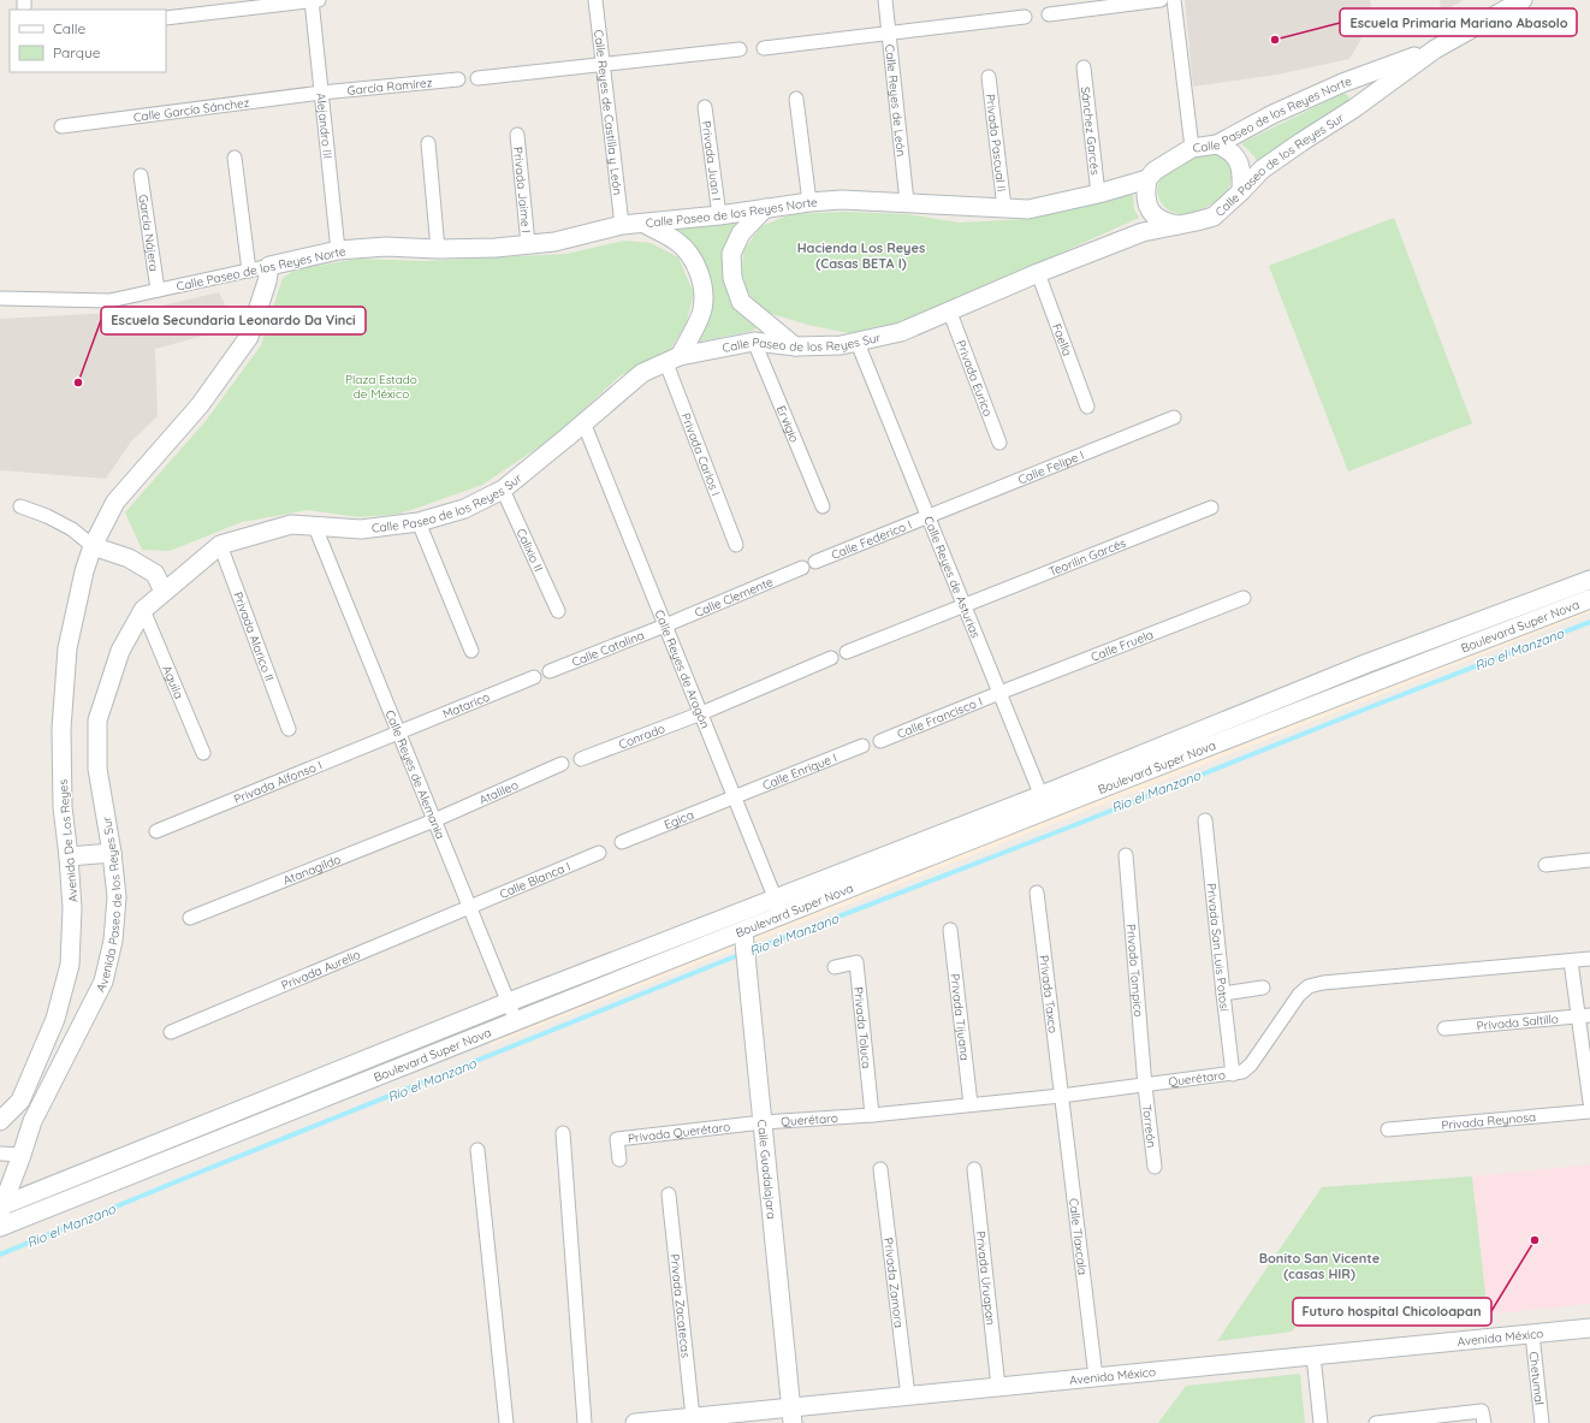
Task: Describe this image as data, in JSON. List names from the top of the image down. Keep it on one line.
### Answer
{"streets":{"street":["García Ramírez","Calle Reyes de León","Calle García Sánchez","Calle Reyes de Castilla y León","Calle Paseo de los Reyes Norte","Alejandro III","Sánchez Garcés","Privada Pascual II","Privada Juan I","Calle Paseo de los Reyes Sur","Privada Jaime I","García Nájera","Faella","Privada Eurico","Ervigio","Privada Carlos I","Calle Felipe I","Calle Federico I","Calixio II","Teorilin Garcés","Calle Reyes de Asturias","Calle Clemente","Boulevard Super Nova","Privada Alarico II","Calle Fruela","Calle Catalina","Calle Reyes de Aragón","Aguila","Matarico","Calle Francisco I","Conrado","Calle Enrique I","Calle Reyes de Alemania","Privada Alfonso I","Atalileo","Egica","Avenida De Los Reyes","Atanagildo","Calle Blanca I","Avenida Paseo de los Reyes Sur","Privada San Luis Potosí","Privada Aurelio","Privada Tampico","Privada Taxco","Privada Tijuana","Privada Saltillo","Privada Toluca","Querétaro","Privada Reynosa","Torreón","Privada Querétaro","Calle Guadalajara","Calle Tlaxcala","Privada Uruapan","Privada Zamora","Privada Zacatecas","Avenida México","Chetumal"]},"crossings":[["García Ramírez","Calle García Sánchez"],["García Ramírez","Alejandro III"],["Calle Reyes de León","Calle Paseo de los Reyes Norte"],["Calle García Sánchez","Alejandro III"],["Calle Reyes de Castilla y León","Calle Paseo de los Reyes Norte"],["Calle Paseo de los Reyes Norte","Alejandro III"],["Calle Paseo de los Reyes Norte","Sánchez Garcés"],["Calle Paseo de los Reyes Norte","Privada Pascual II"],["Calle Paseo de los Reyes Norte","Privada Juan I"],["Calle Paseo de los Reyes Norte","Calle Paseo de los Reyes Sur"],["Calle Paseo de los Reyes Norte","Privada Jaime I"],["Calle Paseo de los Reyes Norte","García Nájera"],["Calle Paseo de los Reyes Norte","Avenida De Los Reyes"],["Calle Paseo de los Reyes Sur","Faella"],["Calle Paseo de los Reyes Sur","Privada Eurico"],["Calle Paseo de los Reyes Sur","Ervigio"],["Calle Paseo de los Reyes Sur","Privada Carlos I"],["Calle Paseo de los Reyes Sur","Calixio II"],["Calle Paseo de los Reyes Sur","Calle Reyes de Asturias"],["Calle Paseo de los Reyes Sur","Privada Alarico II"],["Calle Paseo de los Reyes Sur","Calle Reyes de Aragón"],["Calle Paseo de los Reyes Sur","Calle Reyes de Alemania"],["Calle Paseo de los Reyes Sur","Avenida Paseo de los Reyes Sur"],["Calle Felipe I","Calle Federico I"],["Calle Felipe I","Calle Reyes de Asturias"],["Calle Federico I","Calle Reyes de Asturias"],["Teorilin Garcés","Calle Reyes de Asturias"],["Calle Reyes de Asturias","Boulevard Super Nova"],["Calle Reyes de Asturias","Calle Fruela"],["Calle Reyes de Asturias","Calle Francisco I"],["Calle Clemente","Calle Catalina"],["Calle Clemente","Calle Reyes de Aragón"],["Boulevard Super Nova","Calle Reyes de Aragón"],["Boulevard Super Nova","Calle Reyes de Alemania"],["Boulevard Super Nova","Avenida Paseo de los Reyes Sur"],["Boulevard Super Nova","Calle Guadalajara"],["Calle Fruela","Calle Francisco I"],["Calle Catalina","Calle Reyes de Aragón"],["Calle Reyes de Aragón","Conrado"],["Calle Reyes de Aragón","Calle Enrique I"],["Calle Reyes de Aragón","Egica"],["Aguila","Avenida Paseo de los Reyes Sur"],["Matarico","Calle Reyes de Alemania"],["Matarico","Privada Alfonso I"],["Calle Enrique I","Egica"],["Calle Reyes de Alemania","Privada Alfonso I"],["Calle Reyes de Alemania","Atalileo"],["Calle Reyes de Alemania","Atanagildo"],["Calle Reyes de Alemania","Calle Blanca I"],["Calle Reyes de Alemania","Privada Aurelio"],["Atalileo","Atanagildo"],["Calle Blanca I","Privada Aurelio"],["Privada San Luis Potosí","Querétaro"],["Privada Tampico","Querétaro"],["Privada Tampico","Torreón"],["Privada Taxco","Querétaro"],["Privada Taxco","Calle Tlaxcala"],["Privada Tijuana","Querétaro"],["Privada Toluca","Querétaro"],["Querétaro","Torreón"],["Querétaro","Privada Querétaro"],["Querétaro","Calle Guadalajara"],["Querétaro","Calle Tlaxcala"],["Privada Querétaro","Calle Guadalajara"],["Calle Guadalajara","Avenida México"],["Calle Tlaxcala","Avenida México"],["Privada Uruapan","Avenida México"],["Privada Zamora","Avenida México"],["Privada Zacatecas","Avenida México"],["Avenida México","Chetumal"]],"districts":["Hacienda Los Reyes (Casas BETA I)","Bonito San Vicente (casas HIR)"],"water":["Rio el Manzano"],"parks":["Plaza Estado de México"],"places":["Escuela Primaria Mariano Abasolo","Escuela Secundaria Leonardo Da Vinci","Futuro hospital Chicoloapan"],"legend":["Calle","Parque"]}
